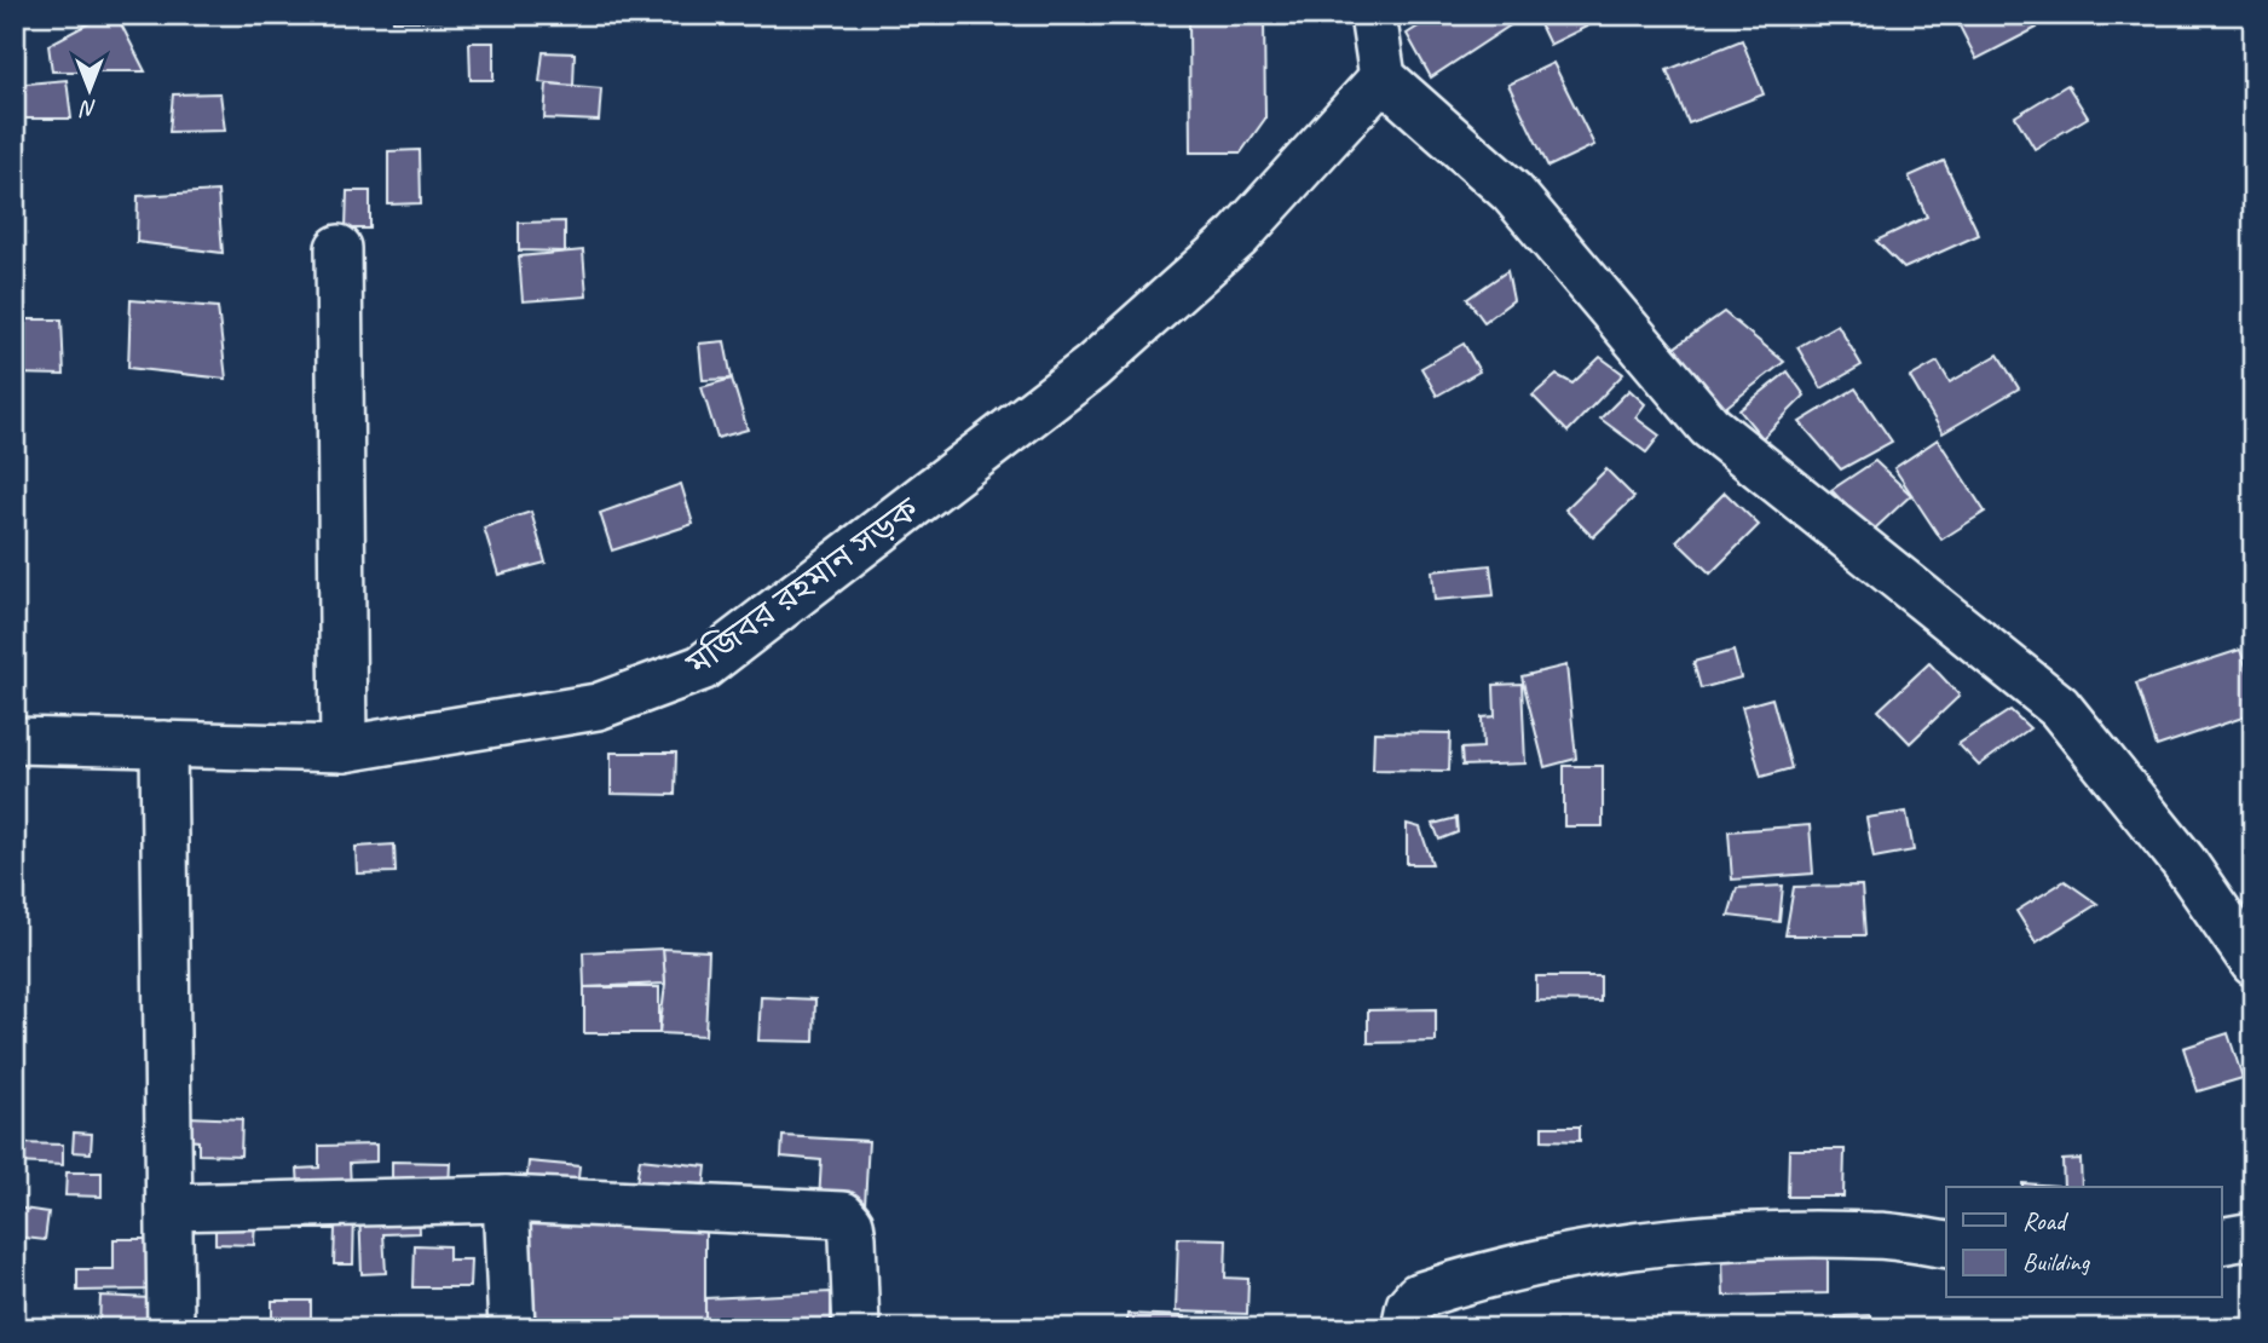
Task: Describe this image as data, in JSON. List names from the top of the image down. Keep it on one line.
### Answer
{"streets":{"street":["মজিবর রহমান সড়ক"]},"legend":["Road","Building"],"north":"bottom"}
